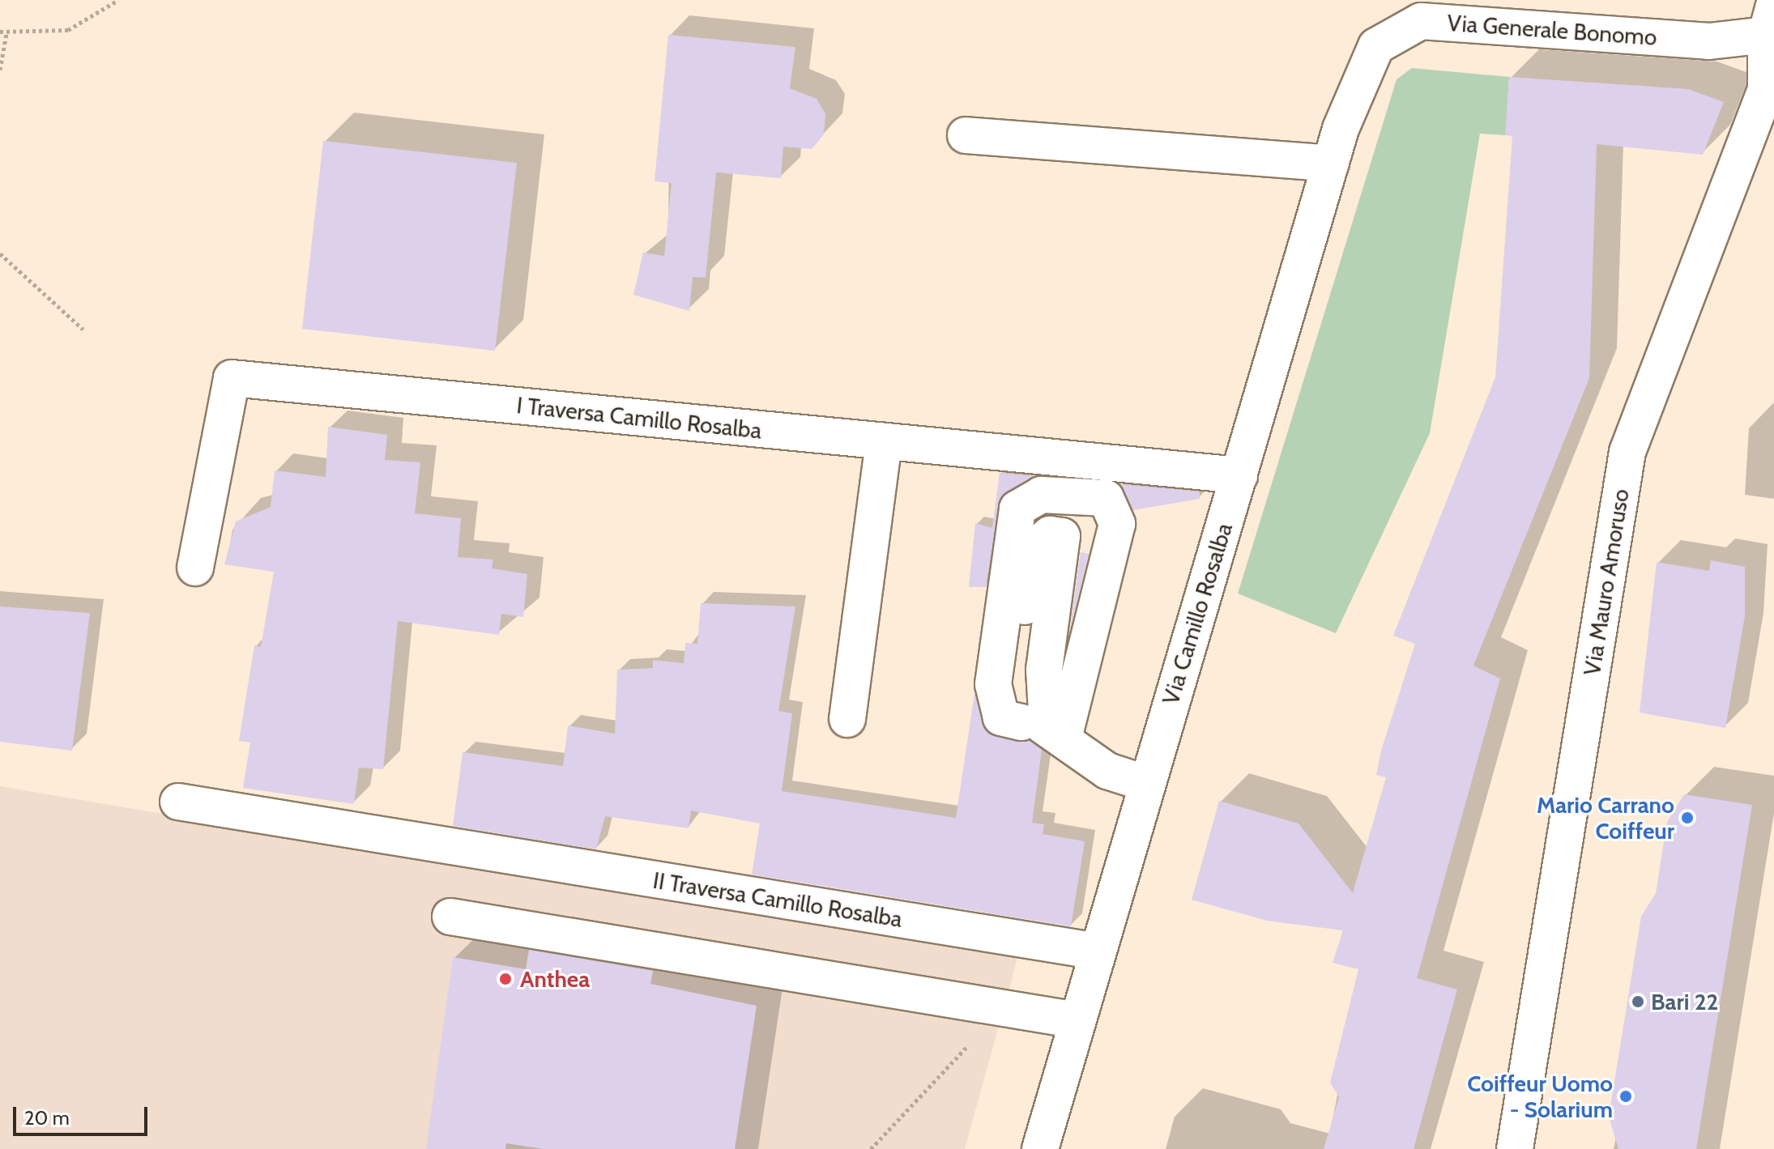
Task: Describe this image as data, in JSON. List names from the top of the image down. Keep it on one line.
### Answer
{"streets":{"street":["Via Generale Bonomo","I Traversa Camillo Rosalba","Via Mauro Amoruso","Via Camillo Rosalba","II Traversa Camillo Rosalba"]},"crossings":[["Via Generale Bonomo","Via Mauro Amoruso"],["Via Generale Bonomo","Via Camillo Rosalba"],["I Traversa Camillo Rosalba","Via Camillo Rosalba"],["Via Camillo Rosalba","II Traversa Camillo Rosalba"]],"places":["Mario Carrano Coiffeur","Anthea","Bari 22","Coiffeur Uomo - Solarium"],"scale_bar":"20 m"}
